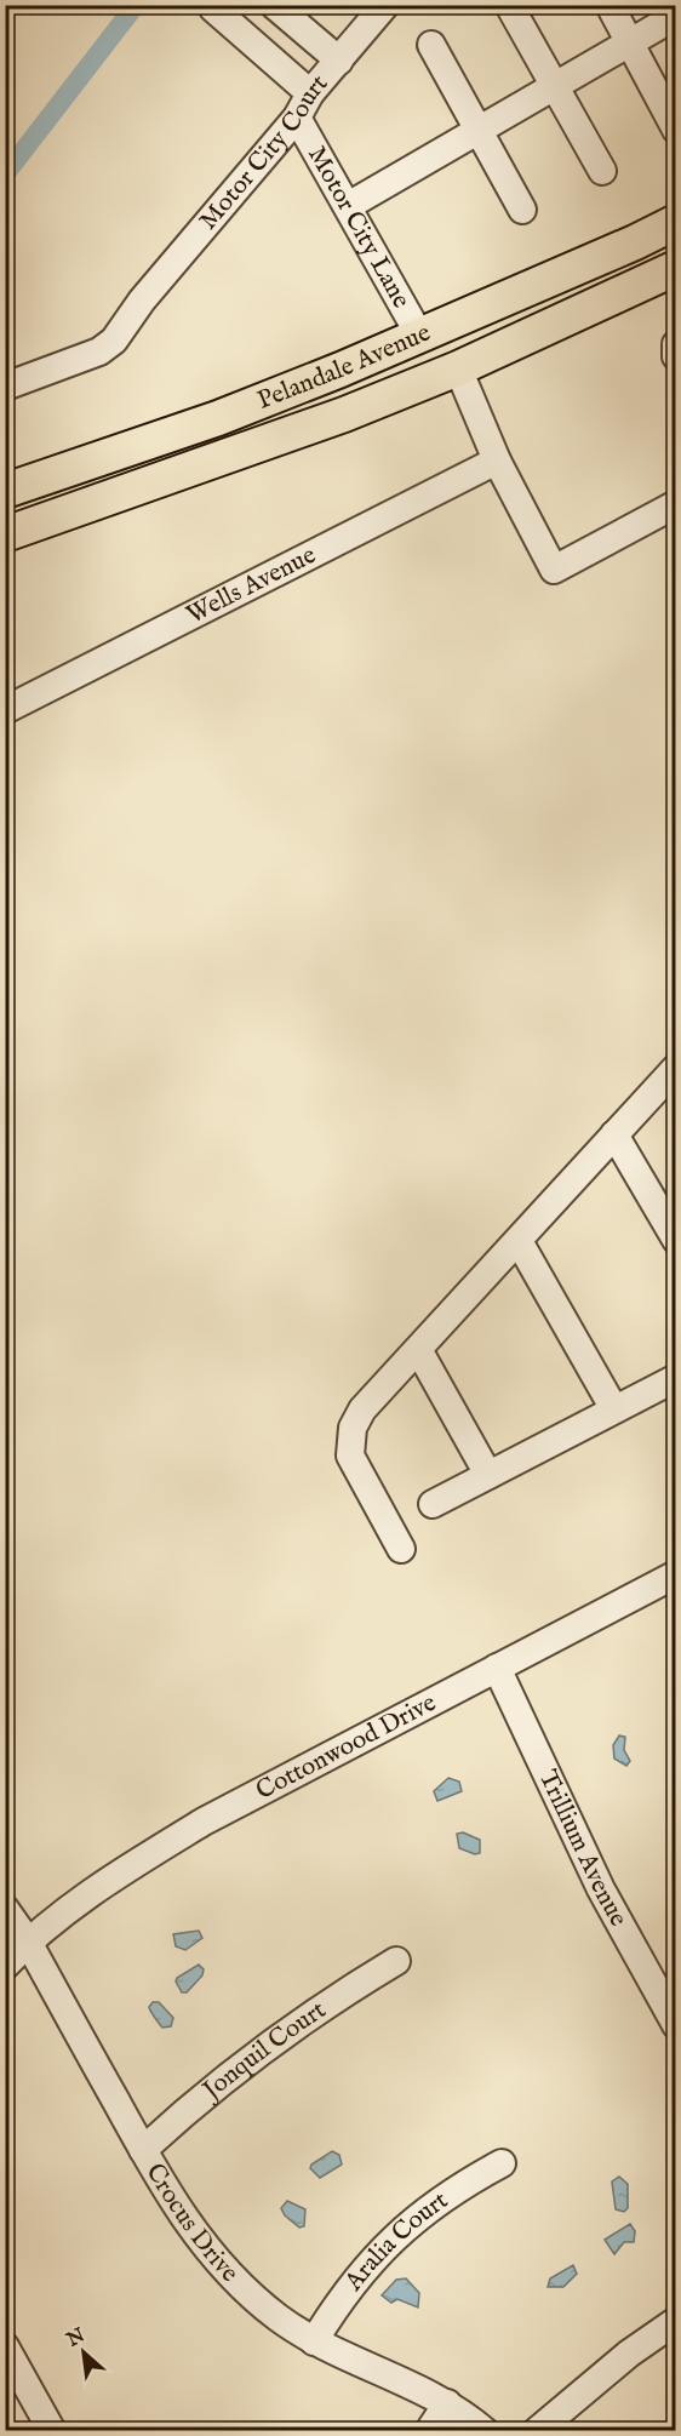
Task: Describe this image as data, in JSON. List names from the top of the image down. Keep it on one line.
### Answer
{"streets":{"main road":["Pelandale Avenue"],"street":["Motor City Court","Motor City Lane","Wells Avenue","Cottonwood Drive","Trillium Avenue","Jonquil Court","Crocus Drive","Aralia Court"]},"crossings":[["Motor City Court","Motor City Lane"],["Motor City Lane","Pelandale Avenue"],["Cottonwood Drive","Trillium Avenue"],["Cottonwood Drive","Crocus Drive"],["Jonquil Court","Crocus Drive"],["Crocus Drive","Aralia Court"]],"north":"top left"}
